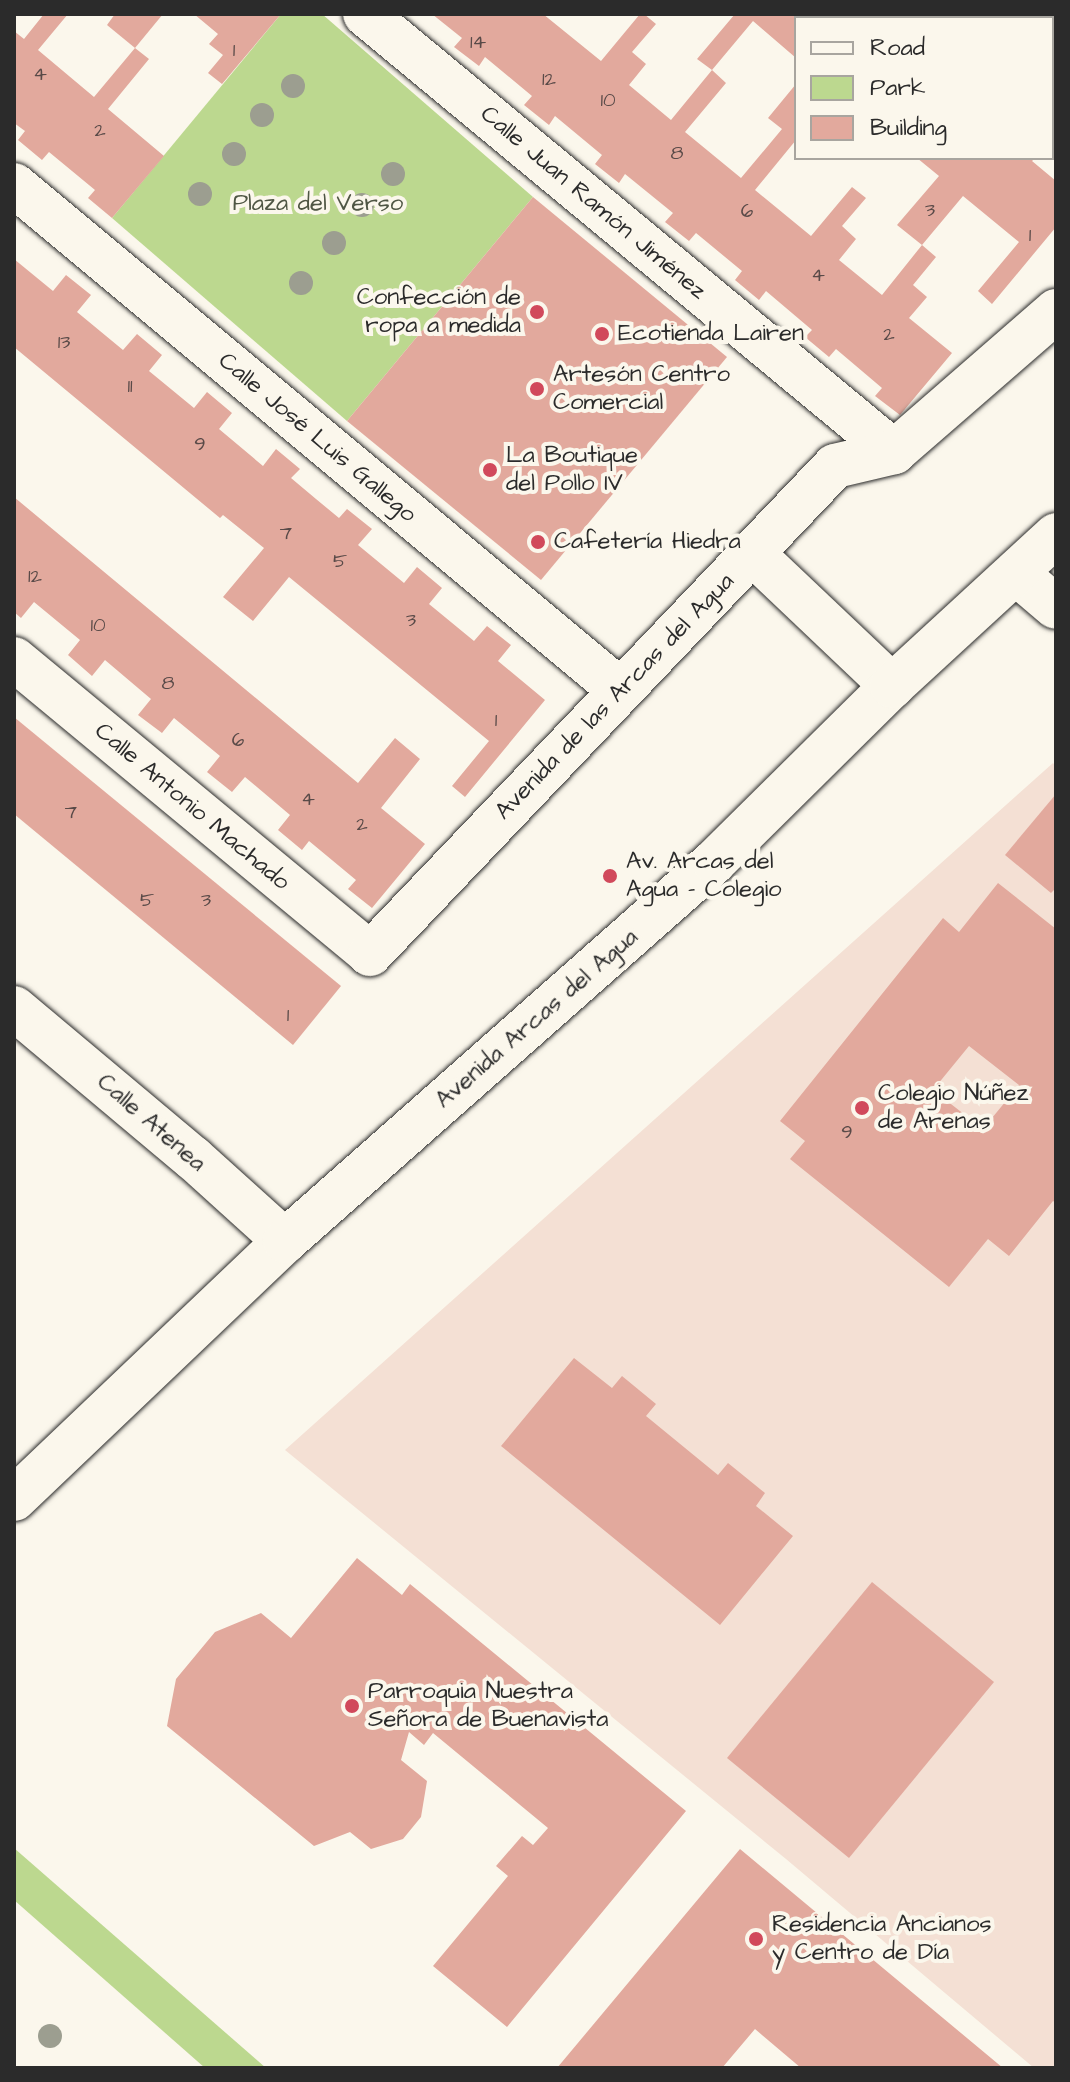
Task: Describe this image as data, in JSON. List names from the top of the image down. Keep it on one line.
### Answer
{"streets":{"street":["Calle Juan Ramón Jiménez","Calle José Luis Gallego","Avenida de las Arcas del Agua","Calle Antonio Machado","Avenida Arcas del Agua","Calle Atenea"]},"crossings":[["Calle Juan Ramón Jiménez","Avenida de las Arcas del Agua"],["Calle José Luis Gallego","Avenida de las Arcas del Agua"],["Avenida de las Arcas del Agua","Calle Antonio Machado"],["Avenida Arcas del Agua","Calle Atenea"]],"parks":["Plaza del Verso"],"places":["Confección de ropa a medida","Ecotienda Lairen","Artesón Centro Comercial","La Boutique del Pollo IV","Cafetería Hiedra","Av. Arcas del Agua - Colegio","Colegio Núñez de Arenas","Parroquia Nuestra Señora de Buenavista","Residencia Ancianos y Centro de Día"],"house_numbers":["14","1","4","12","10","2","8","3","6","1","4","2","13","11","9","7","5","12","3","10","8","1","6","4","7","2","5","3","1","9"],"legend":["Road","Park","Building"]}
